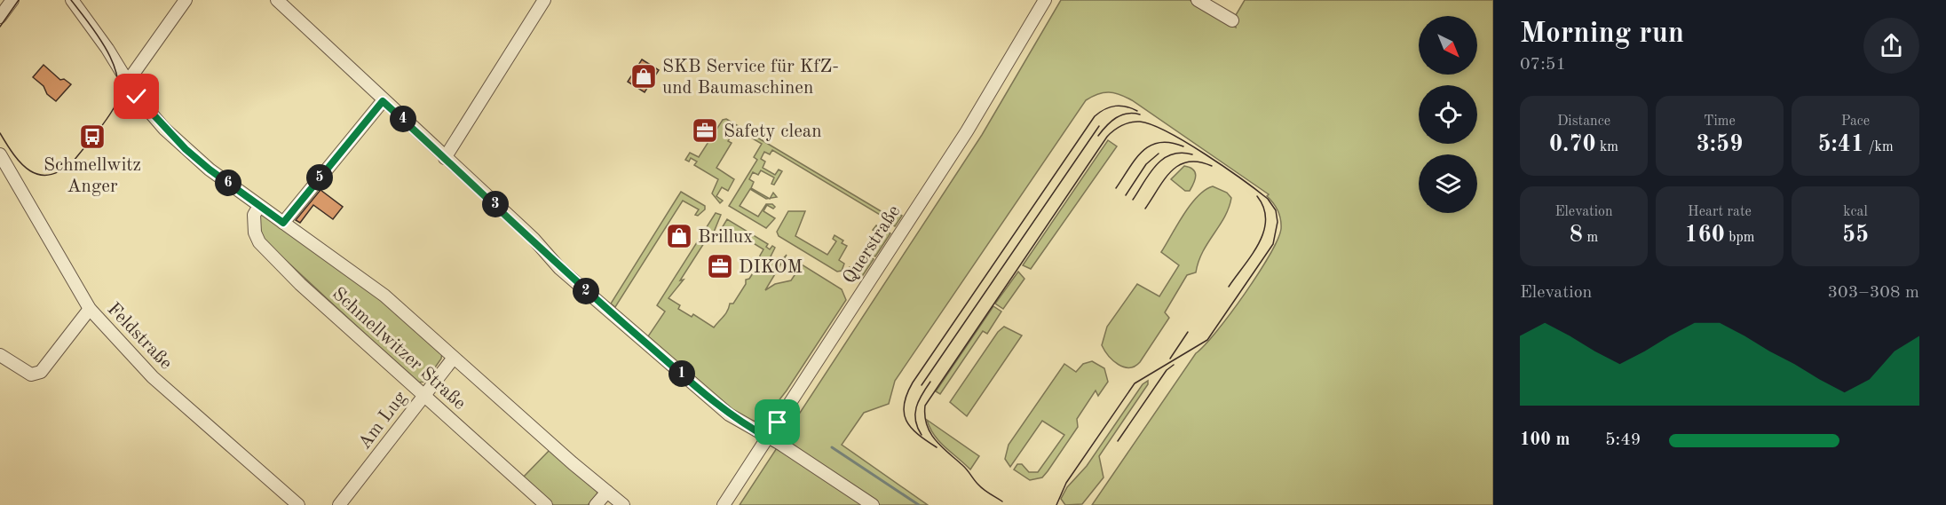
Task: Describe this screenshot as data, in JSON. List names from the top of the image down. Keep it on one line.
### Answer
{"streets":{"street":["Querstraße","Feldstraße","Schmellwitzer Straße","Am Lug"]},"crossings":[["Schmellwitzer Straße","Am Lug"]],"places":{"shop":["SKB Service für KfZ- und Baumaschinen","Brillux"],"office":["Safety clean","DIKOM"],"bus stop":["Schmellwitz Anger"]},"north":"bottom right","page":{"heading":["Morning run","07:51"],"stats":[["Distance","0.70 km"],["Time","3:59"],["Pace","5:41 /km"],["Elevation","8 m"],["Heart rate","160 bpm"],["kcal","55"]],"pins":["4","5","6","3","2","1"],"chart":["Elevation","303–308 m"],"list":[{"name":"100 m","note":"5:49"}]}}
